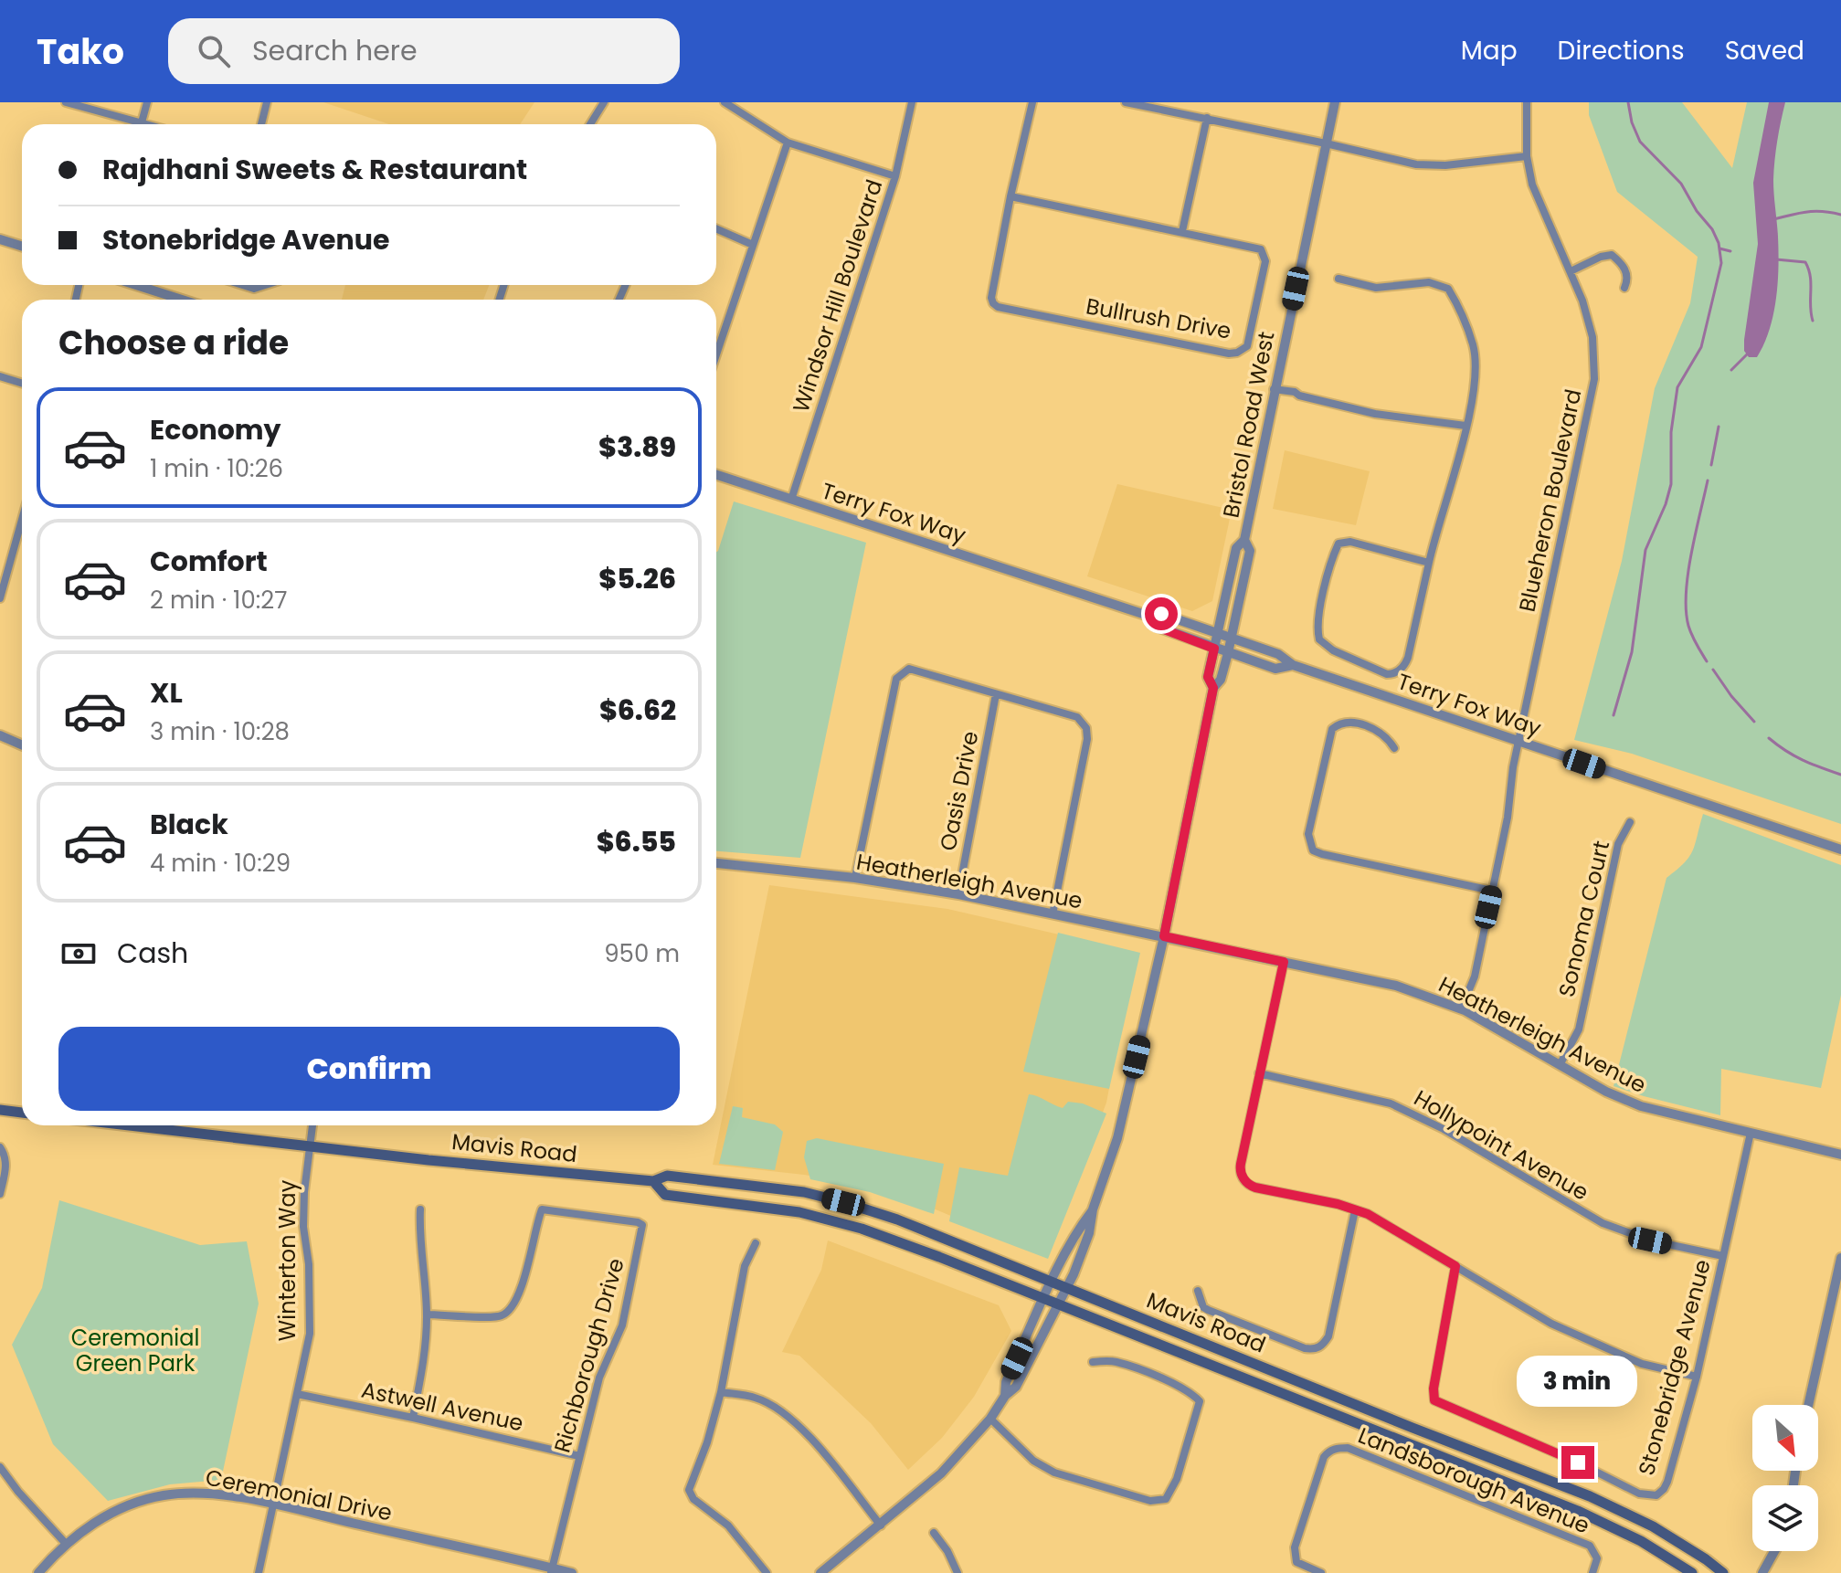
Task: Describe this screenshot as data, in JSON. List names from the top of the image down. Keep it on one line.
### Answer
{"streets":{"main road":["Mavis Road"],"street":["Windsor Hill Boulevard","Bullrush Drive","Bristol Road West","Blueheron Boulevard","Terry Fox Way","Oasis Drive","Heatherleigh Avenue","Sonoma Court","Hollypoint Avenue","Winterton Way","Richborough Drive","Stonebridge Avenue","Astwell Avenue","Landsborough Avenue","Ceremonial Drive"]},"crossings":[["Windsor Hill Boulevard","Terry Fox Way"],["Bristol Road West","Terry Fox Way"],["Bristol Road West","Heatherleigh Avenue"],["Bristol Road West","Mavis Road"],["Blueheron Boulevard","Terry Fox Way"],["Blueheron Boulevard","Heatherleigh Avenue"],["Oasis Drive","Heatherleigh Avenue"],["Heatherleigh Avenue","Sonoma Court"],["Heatherleigh Avenue","Stonebridge Avenue"],["Hollypoint Avenue","Stonebridge Avenue"],["Mavis Road","Winterton Way"],["Winterton Way","Astwell Avenue"],["Winterton Way","Ceremonial Drive"],["Richborough Drive","Astwell Avenue"],["Richborough Drive","Ceremonial Drive"]],"parks":["Ceremonial Green Park"],"north":"bottom right","page":{"header":"Tako","search":"Search here","nav":["Map","Directions","Saved"],"banner":["Rajdhani Sweets & Restaurant","Stonebridge Avenue"],"heading":"Choose a ride","list":[{"name":"Economy","note":"1 min · 10:26","value":"$3.89"},{"name":"Comfort","note":"2 min · 10:27","value":"$5.26"},{"name":"XL","note":"3 min · 10:28","value":"$6.62"},{"name":"Black","note":"4 min · 10:29","value":"$6.55"}],"pay":["Cash","950 m"],"buttons":"Confirm","bubble":"3 min"}}
